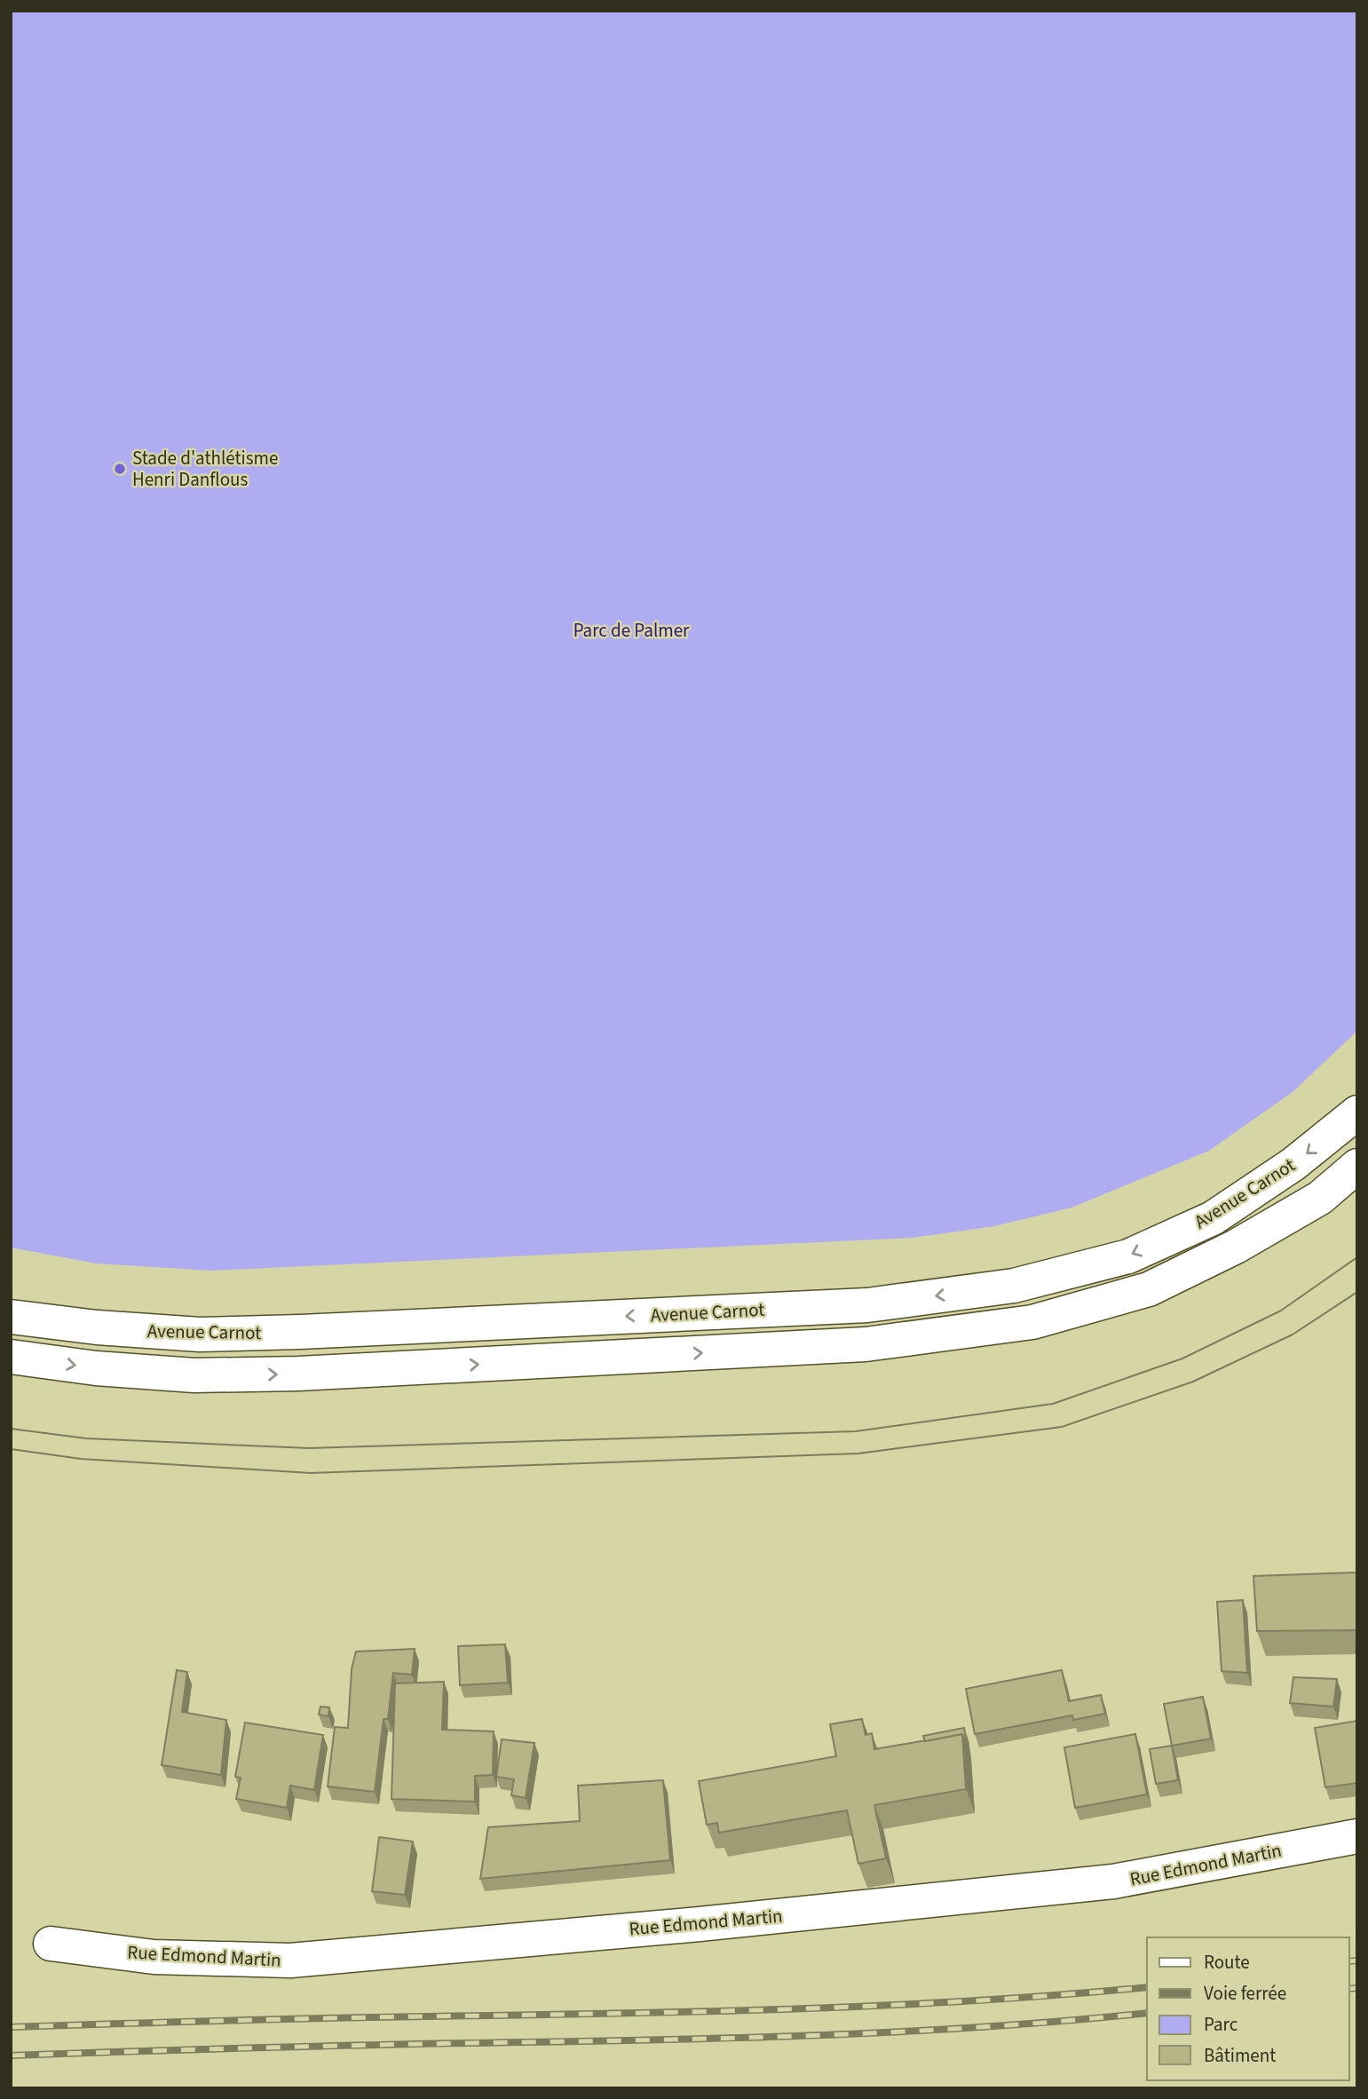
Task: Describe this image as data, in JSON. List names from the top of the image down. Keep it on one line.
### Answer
{"streets":{"main road":["Avenue Carnot","Rue Edmond Martin"]},"parks":["Parc de Palmer"],"places":["Stade d'athlétisme Henri Danflous"],"legend":["Route","Voie ferrée","Parc","Bâtiment"]}
